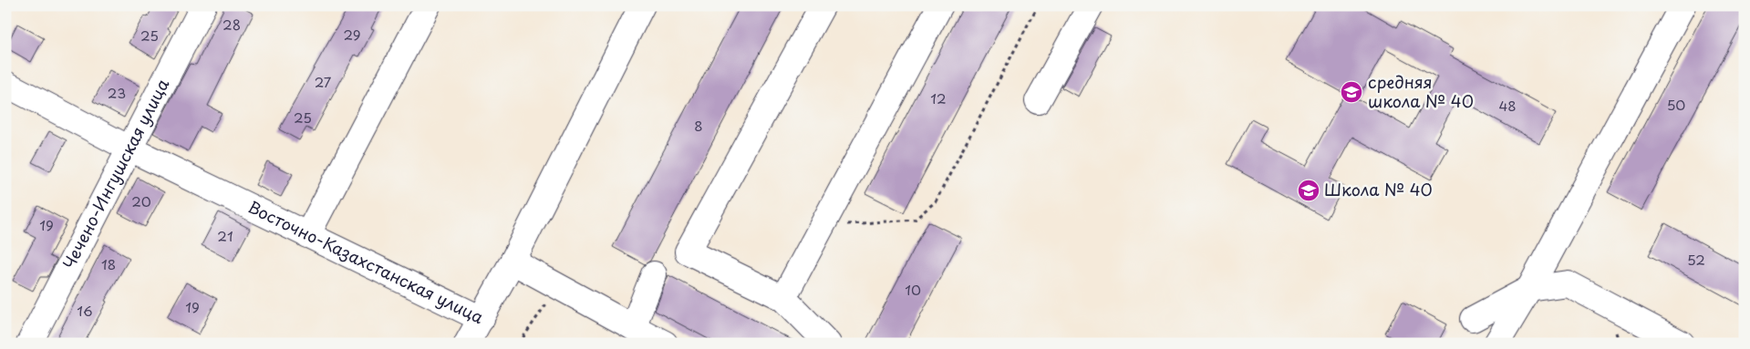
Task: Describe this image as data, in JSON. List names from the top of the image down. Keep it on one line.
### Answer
{"streets":{"street":["Чечено-Ингушская улица","Восточно-Казахстанская улица"]},"crossings":[["Чечено-Ингушская улица","Восточно-Казахстанская улица"]],"places":{"school or university":["средняя школа № 40","Школа № 40"]},"house_numbers":["28","29","25","27","23","12","50","48","25","8","20","19","21","52","18","10","19","16"]}
